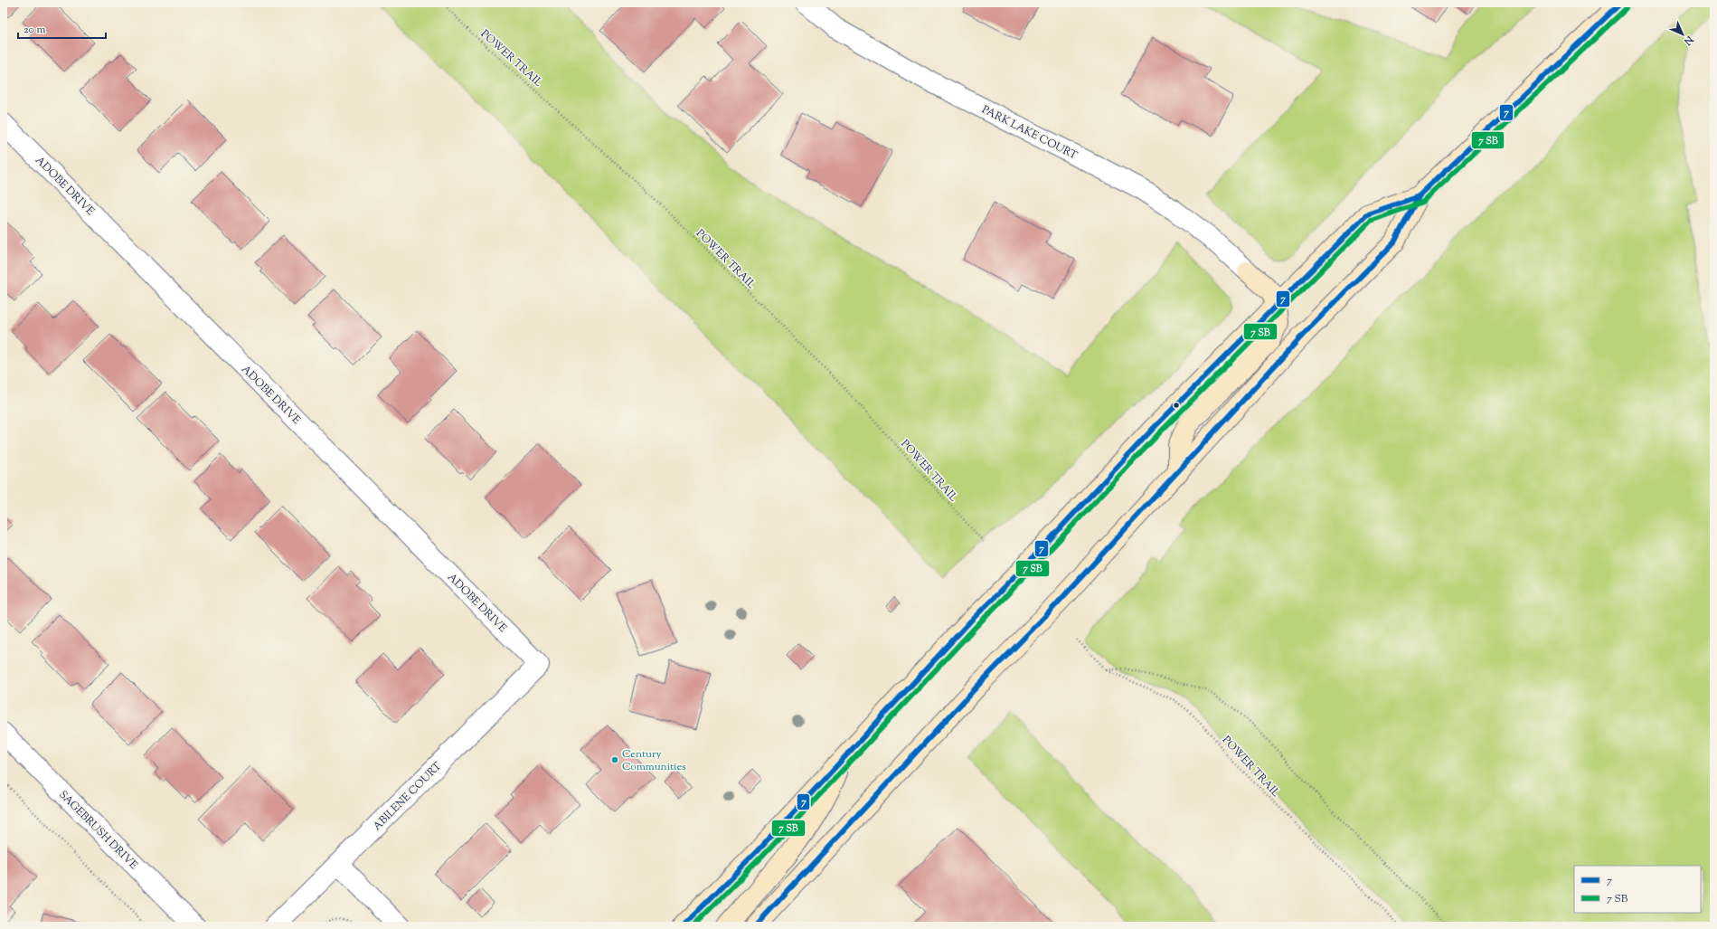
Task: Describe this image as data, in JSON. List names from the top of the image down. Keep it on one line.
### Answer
{"streets":{"street":["PARK LAKE COURT","ADOBE DRIVE","ABILENE COURT","SAGEBRUSH DRIVE"],"path":["POWER TRAIL"]},"crossings":[["ADOBE DRIVE","ABILENE COURT"]],"places":["Century Communities"],"lines":["transit line 7"],"legend":["7","7 SB"],"scale_bar":"20 m","north":"bottom right"}
